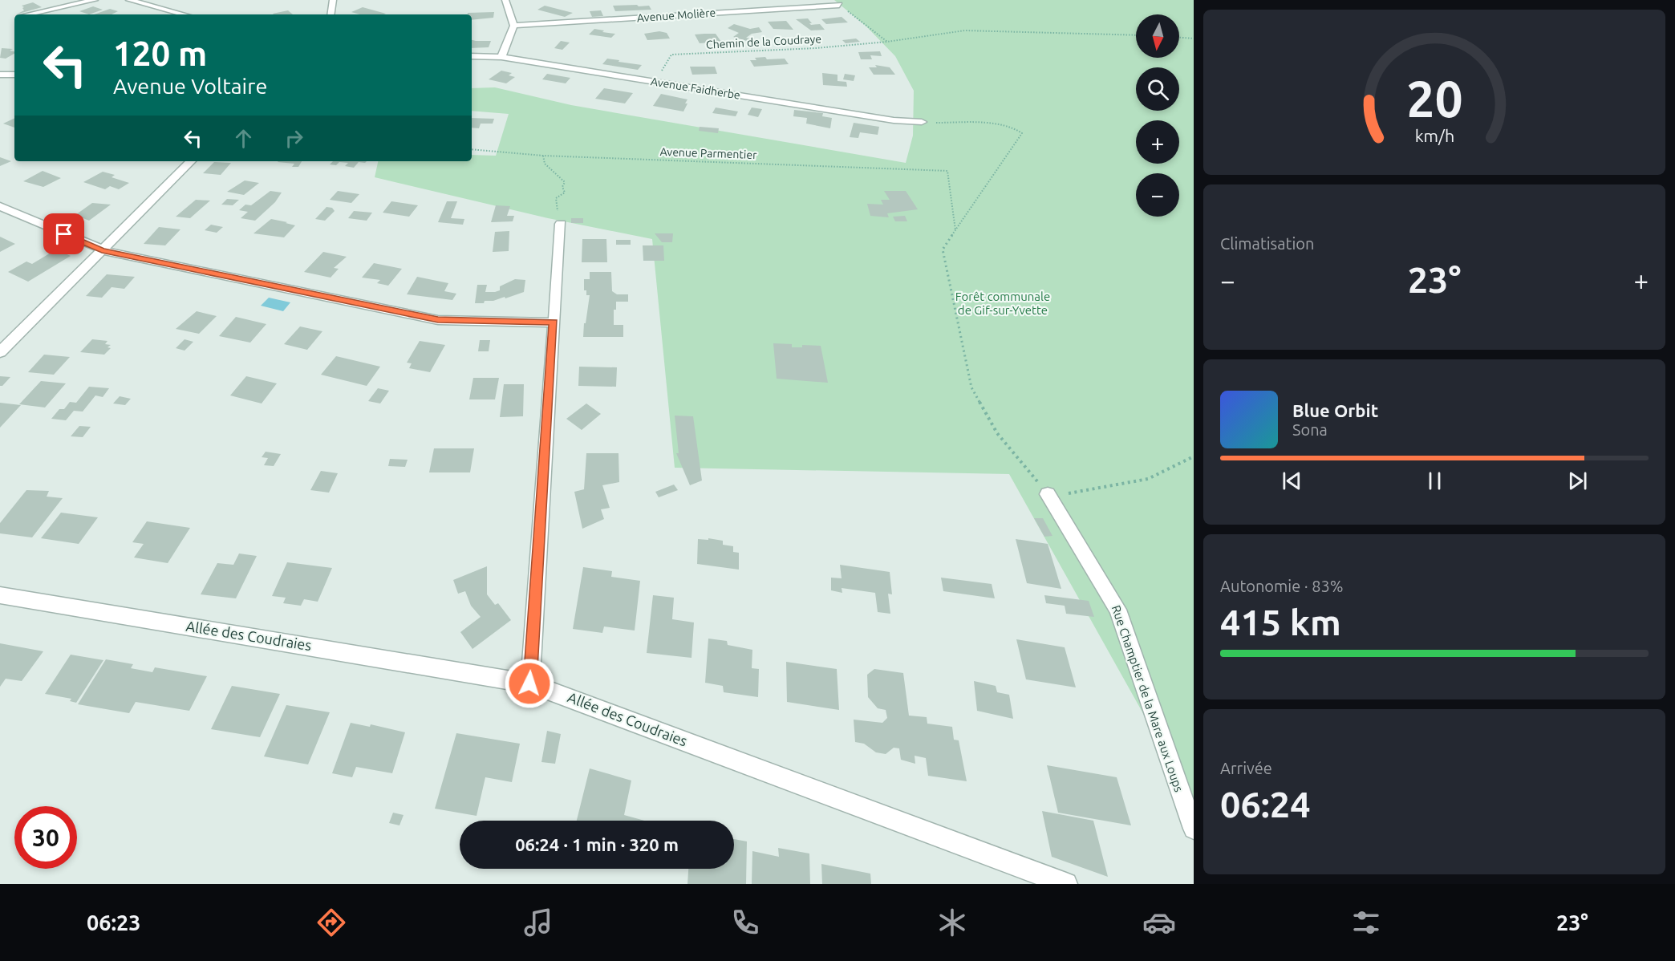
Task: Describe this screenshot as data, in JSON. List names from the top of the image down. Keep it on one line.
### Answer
{"streets":{"street":["Avenue Molière","Avenue Faidherbe","Allée des Coudraies","Rue Champtier de la Mare aux Loups"],"path":["Chemin de la Coudraye","Avenue Parmentier"]},"crossings":[["Chemin de la Coudraye","Avenue Faidherbe"]],"parks":["Forêt communale de Gif-sur-Yvette"],"north":"bottom","page":{"map_buttons":["+","−"],"turn":["120 m","Avenue Voltaire"],"tile":["Climatisation",["Autonomie · 83%","415 km"],["Arrivée","06:24"]],"heat":["−","23°","+"],"song":["Blue Orbit","Sona"],"limit":"30","trip":"06:24 · 1 min · 320 m","tabs":["06:23","23°"],"gauge":["20","km/h"]}}
